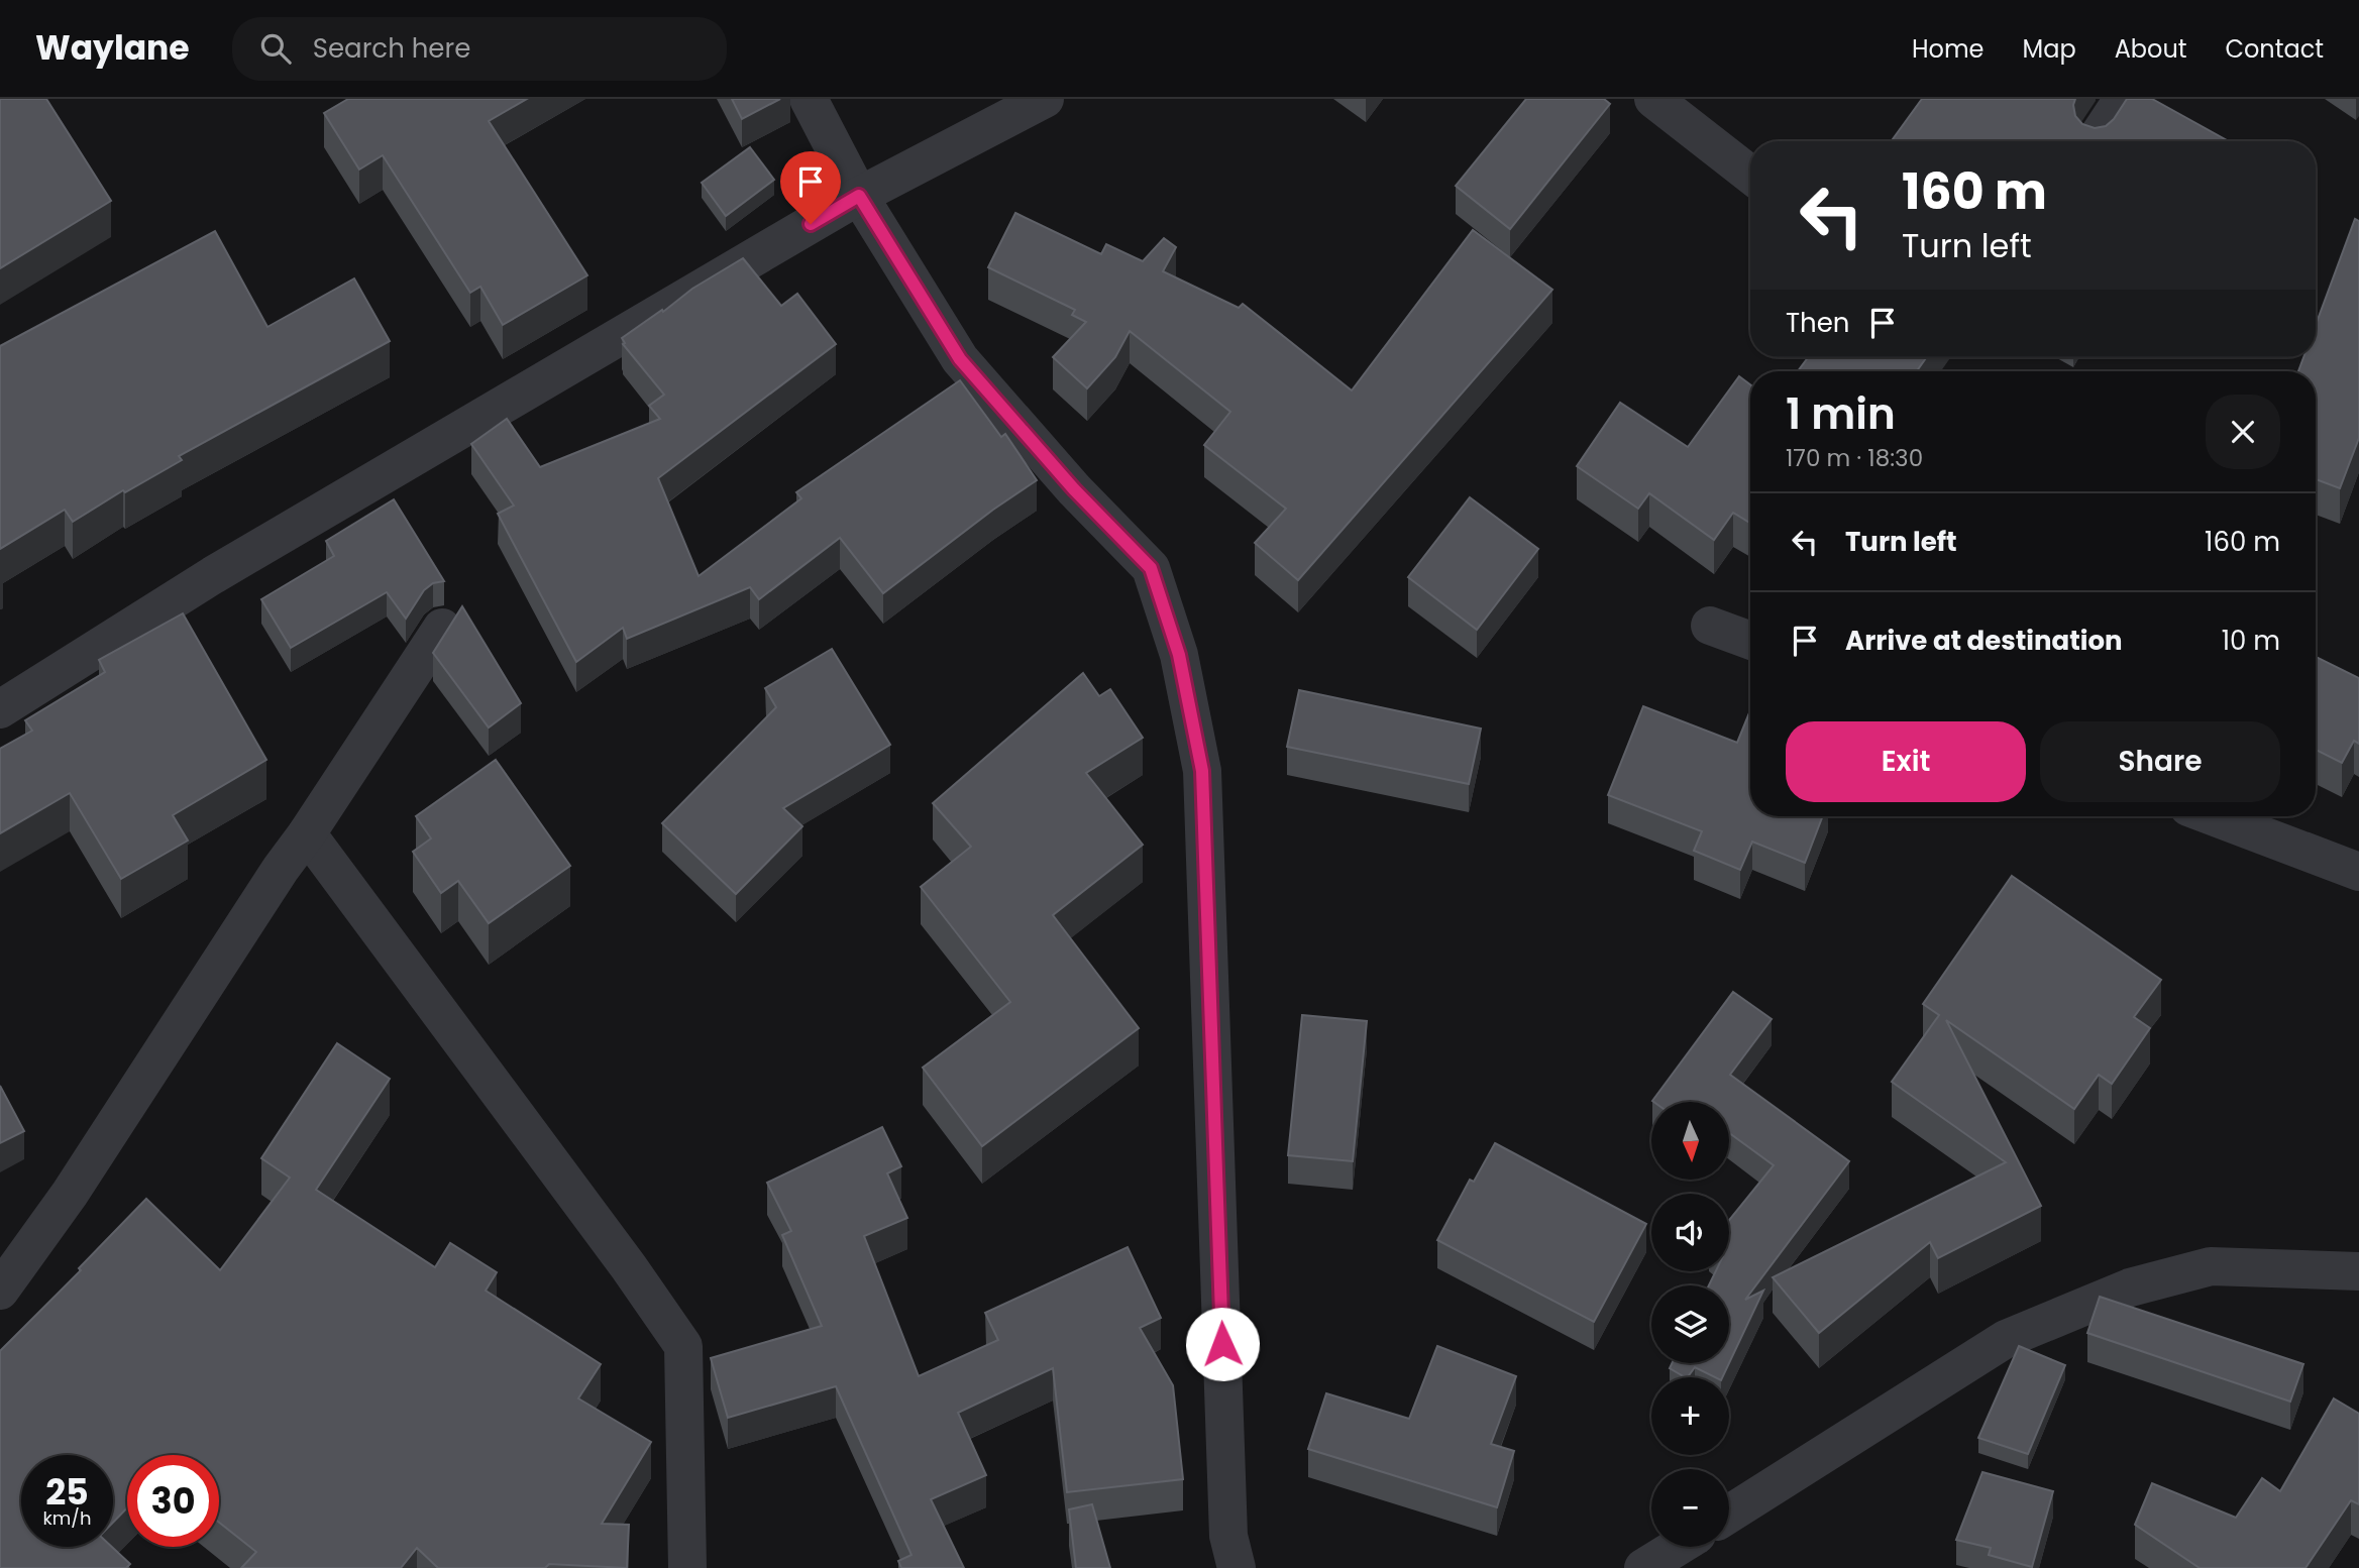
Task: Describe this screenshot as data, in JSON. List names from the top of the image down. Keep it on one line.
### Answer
{"north":"bottom","page":{"header":"Waylane","search":"Search here","nav":["Home","Map","About","Contact"],"turn":["160 m","Turn left"],"then":"Then","heading":["1 min","170 m · 18:30"],"list":[{"name":"Turn left","value":"160 m"},{"name":"Arrive at destination","value":"10 m"}],"buttons":["Exit","Share"],"map_buttons":["+","−"],"speed":"25 km/h","limit":"30"}}
